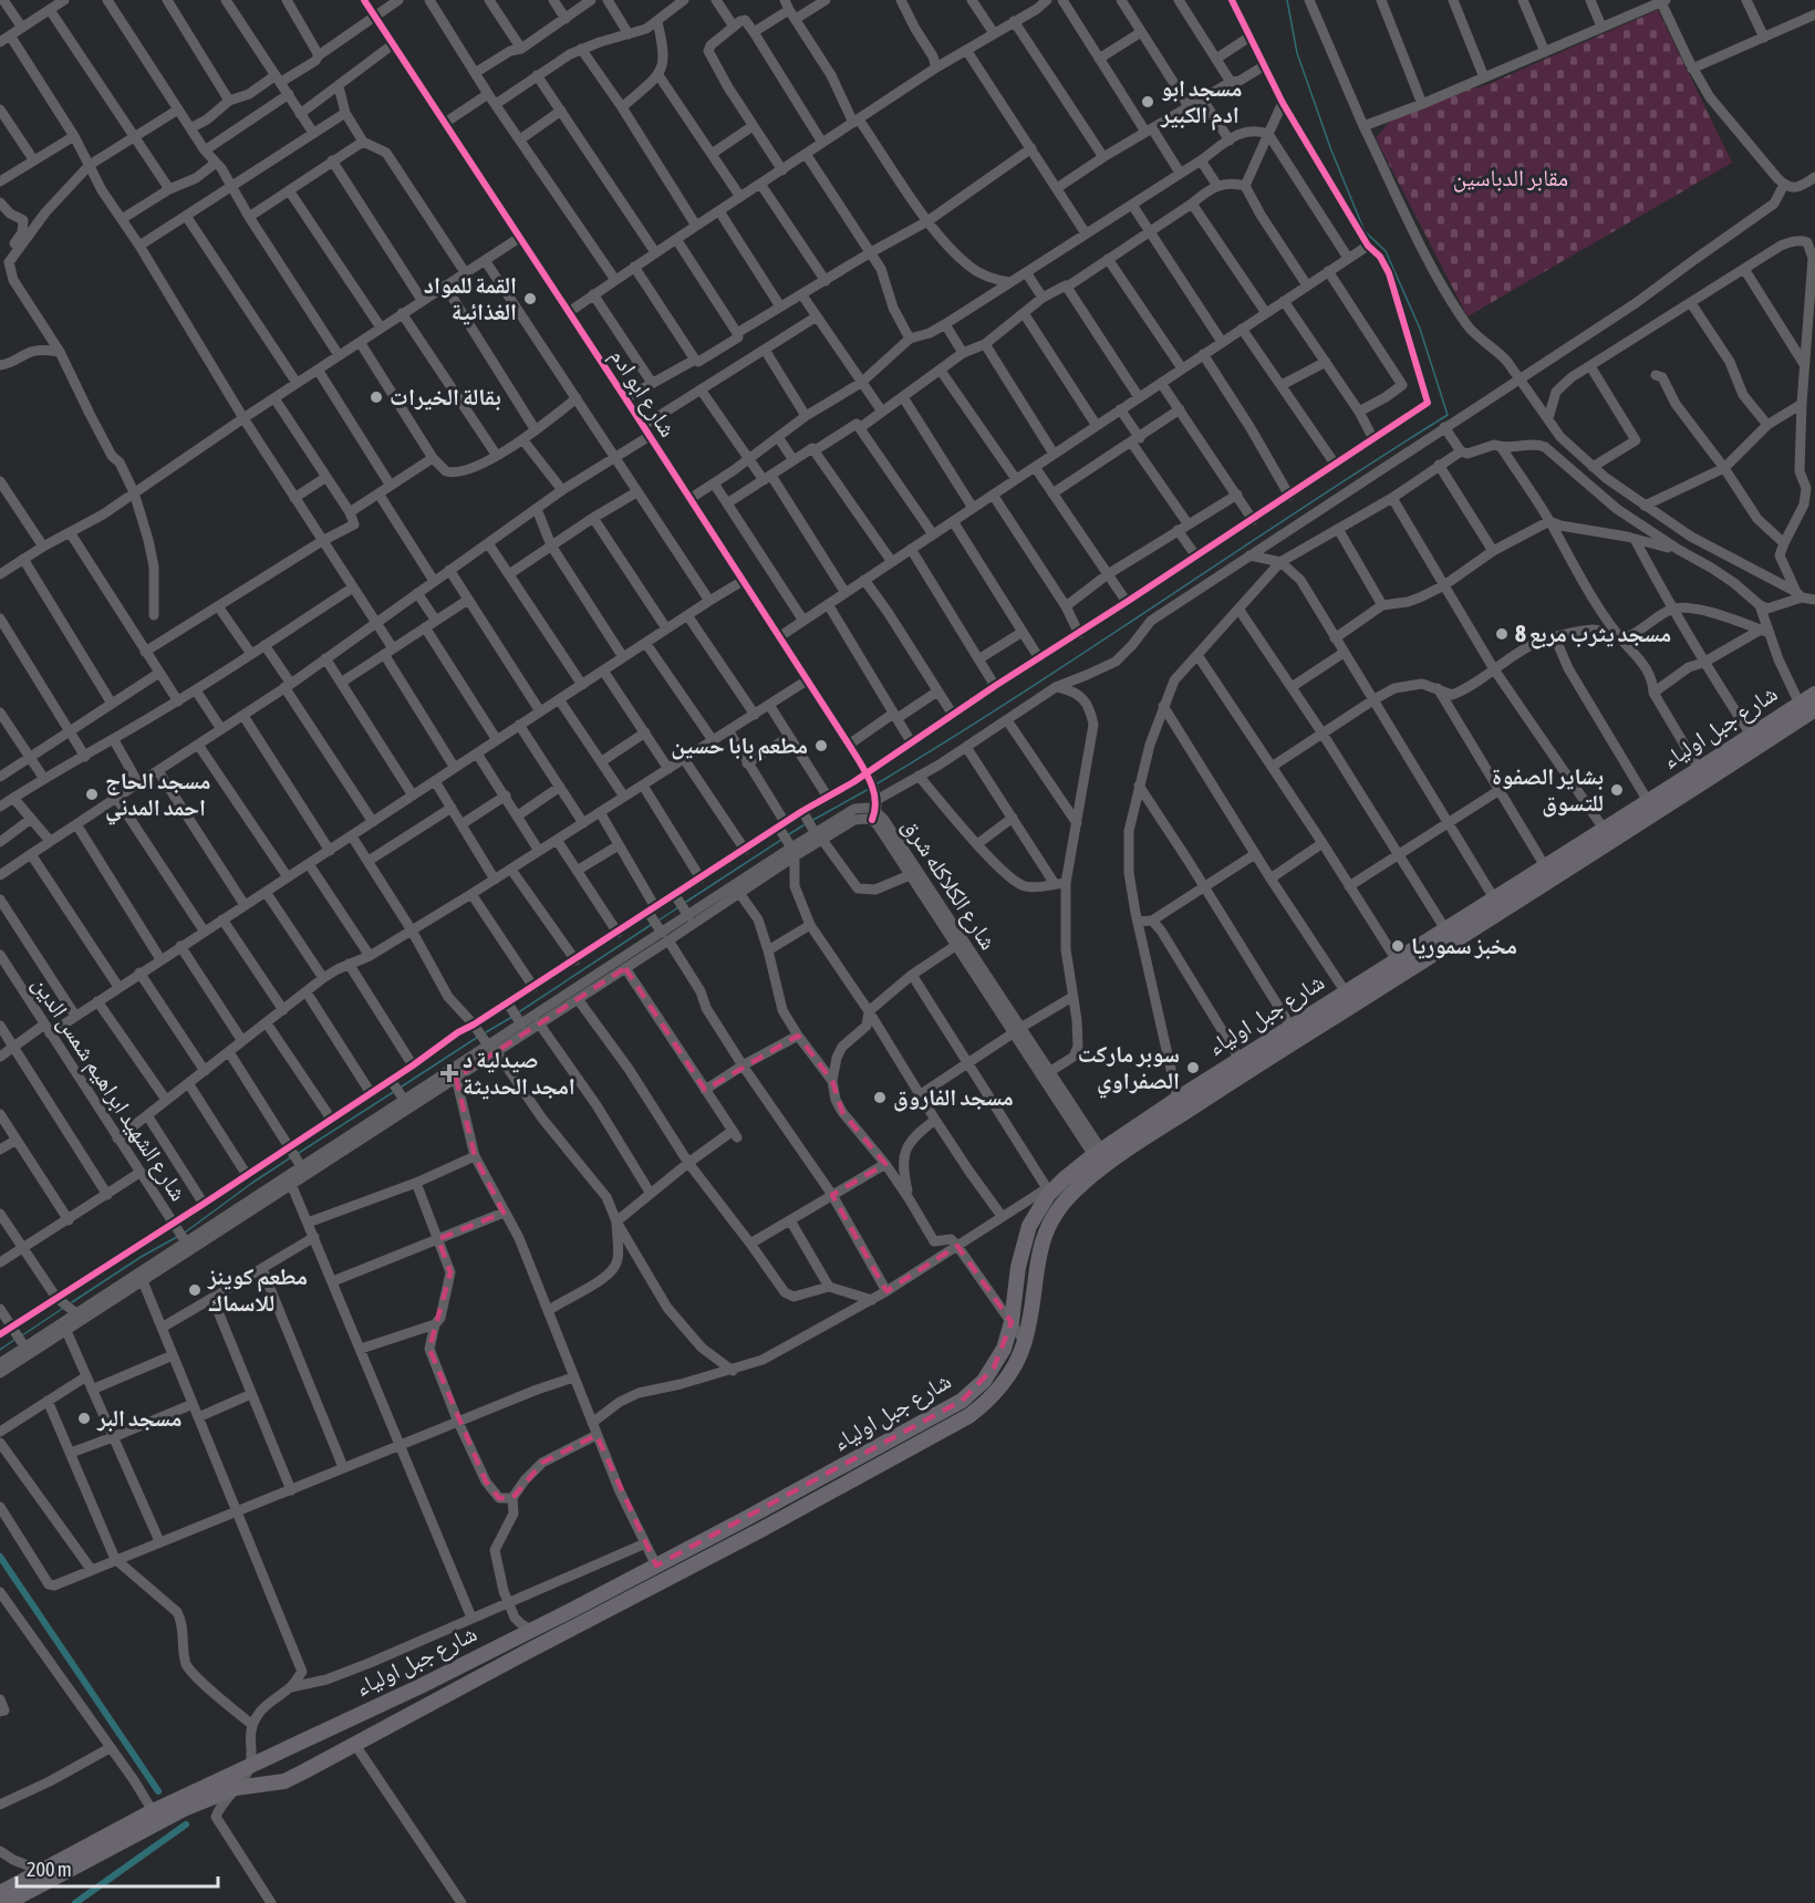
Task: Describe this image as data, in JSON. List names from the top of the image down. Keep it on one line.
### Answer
{"streets":{"highway":["شارع جبل اولياء"],"street":["شارع ابو ادم","شارع الكلاكله شرق","شارع الشهيد ابراهيم شمس الدين"]},"crossings":[["شارع ابو ادم","شارع الكلاكله شرق"],["شارع جبل اولياء","شارع الكلاكله شرق"],["شارع الكلاكله شرق","شارع الشهيد ابراهيم شمس الدين"]],"parks":["مقابر الدباسين"],"places":{"other":["مسجد ابو ادم الكبير","القمة للمواد الغذائية","بقالة الخيرات","مسجد يثرب مربع 8","مطعم بابا حسين","بشاير الصفوة للتسوق","مسجد الحاج احمد المدني","مخبز سموريا","سوبر ماركت الصفراوي","مسجد الفاروق","مطعم كوينز للاسماك","مسجد البر"],"health":["صيدلية د امجد الحديثة"]},"scale_bar":"200 m"}
